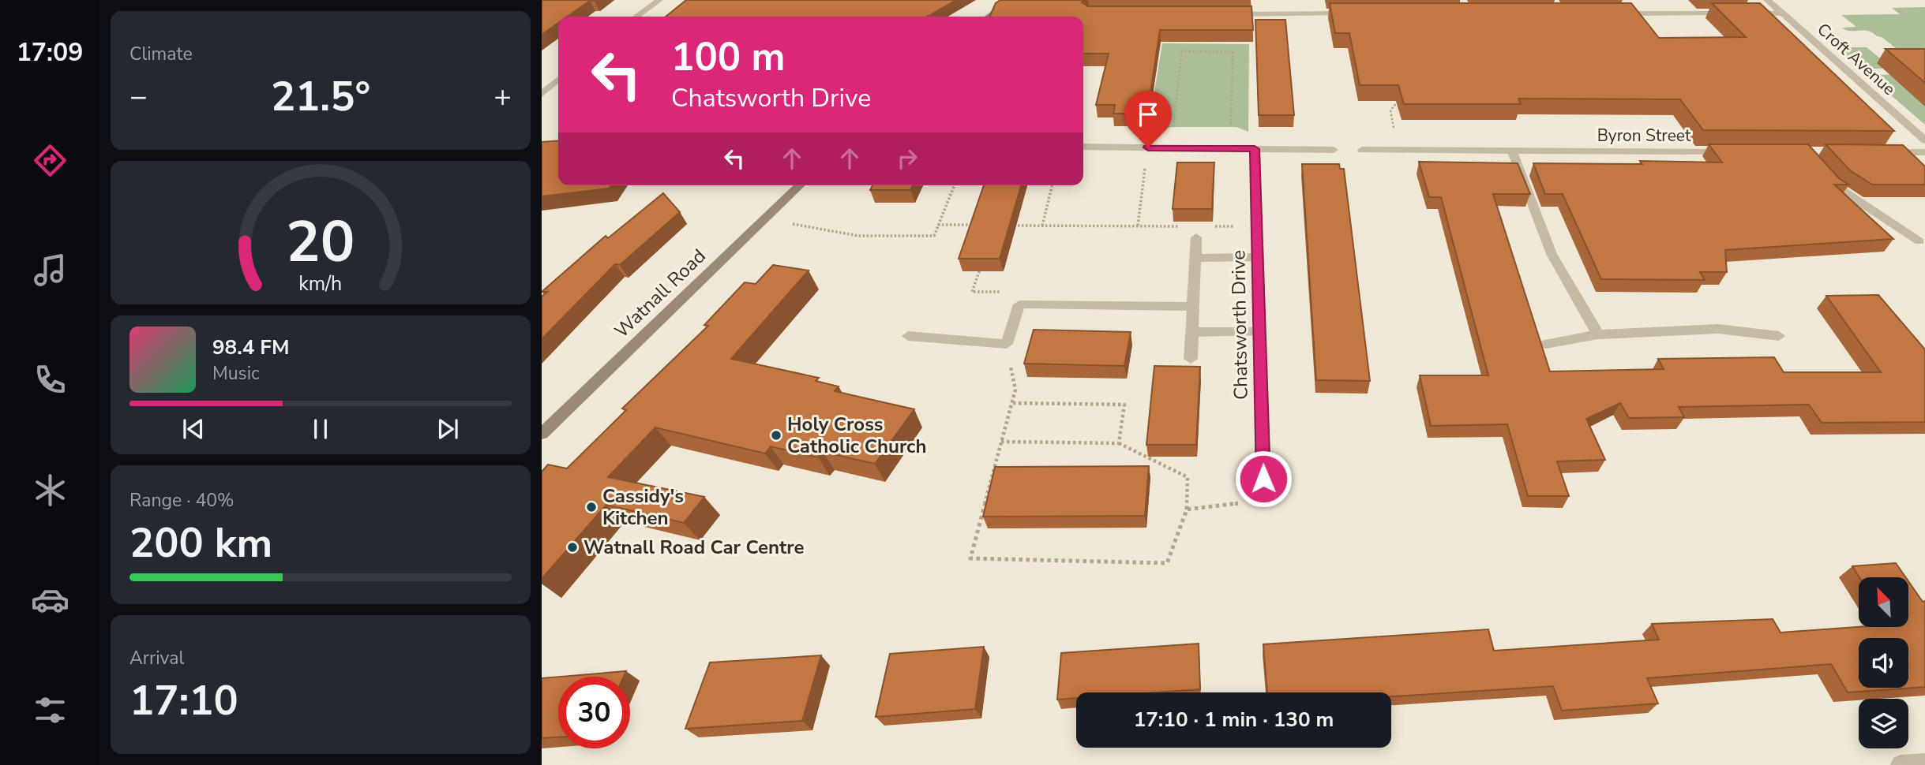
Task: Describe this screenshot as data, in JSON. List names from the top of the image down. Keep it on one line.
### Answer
{"streets":{"main road":["Watnall Road"],"street":["Croft Avenue","Byron Street","Chatsworth Drive"]},"places":["Holy Cross Catholic Church","Cassidy's Kitchen","Watnall Road Car Centre"],"north":"top left","page":{"tabs":"17:09","tile":["Climate",["Range · 40%","200 km"],["Arrival","17:10"]],"turn":["100 m","Chatsworth Drive"],"heat":["−","21.5°","+"],"song":["98.4 FM","Music"],"limit":"30","trip":"17:10 · 1 min · 130 m","gauge":["20","km/h"]}}
